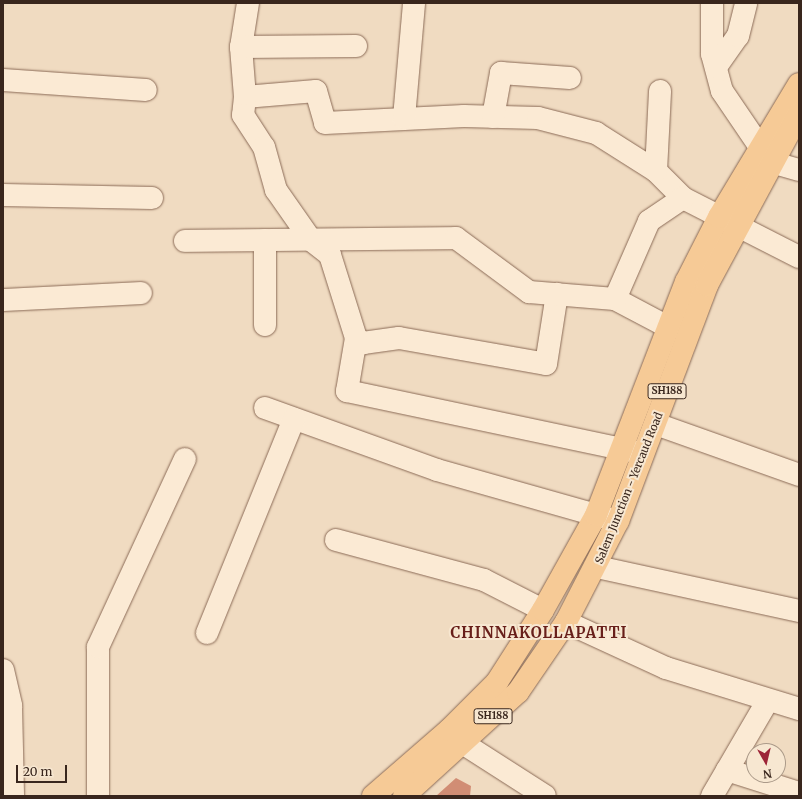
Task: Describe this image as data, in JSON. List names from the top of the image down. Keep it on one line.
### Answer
{"streets":{"main road":["SH188","Salem Junction - Yercaud Road"]},"districts":["CHINNAKOLLAPATTI"],"scale_bar":"20 m","north":"bottom"}
